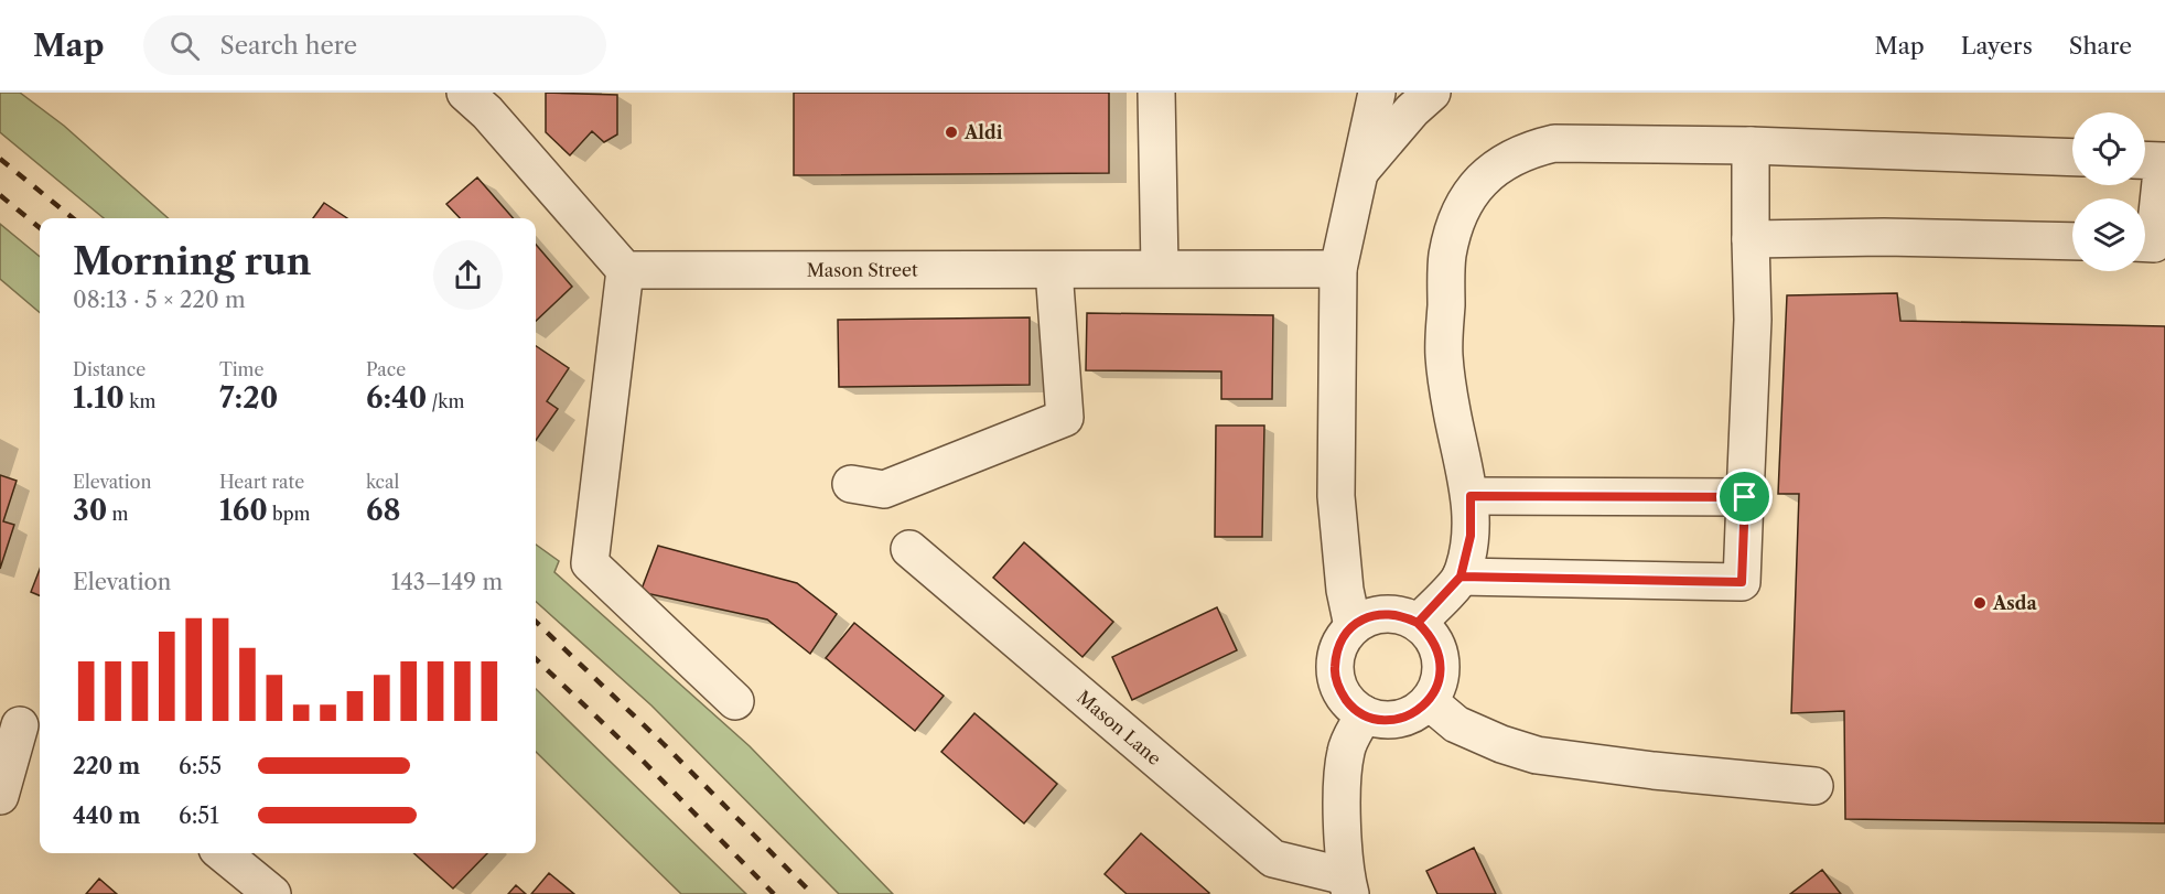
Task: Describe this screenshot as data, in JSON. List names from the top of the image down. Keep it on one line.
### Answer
{"streets":{"street":["Mason Street","Mason Lane"]},"places":["Aldi","Asda"],"page":{"header":"Map","search":"Search here","nav":["Map","Layers","Share"],"heading":["Morning run","08:13 · 5 × 220 m"],"stats":[["Distance","1.10 km"],["Time","7:20"],["Pace","6:40 /km"],["Elevation","30 m"],["Heart rate","160 bpm"],["kcal","68"]],"chart":["Elevation","143–149 m"],"list":[{"name":"220 m","note":"6:55"},{"name":"440 m","note":"6:51"}]}}
